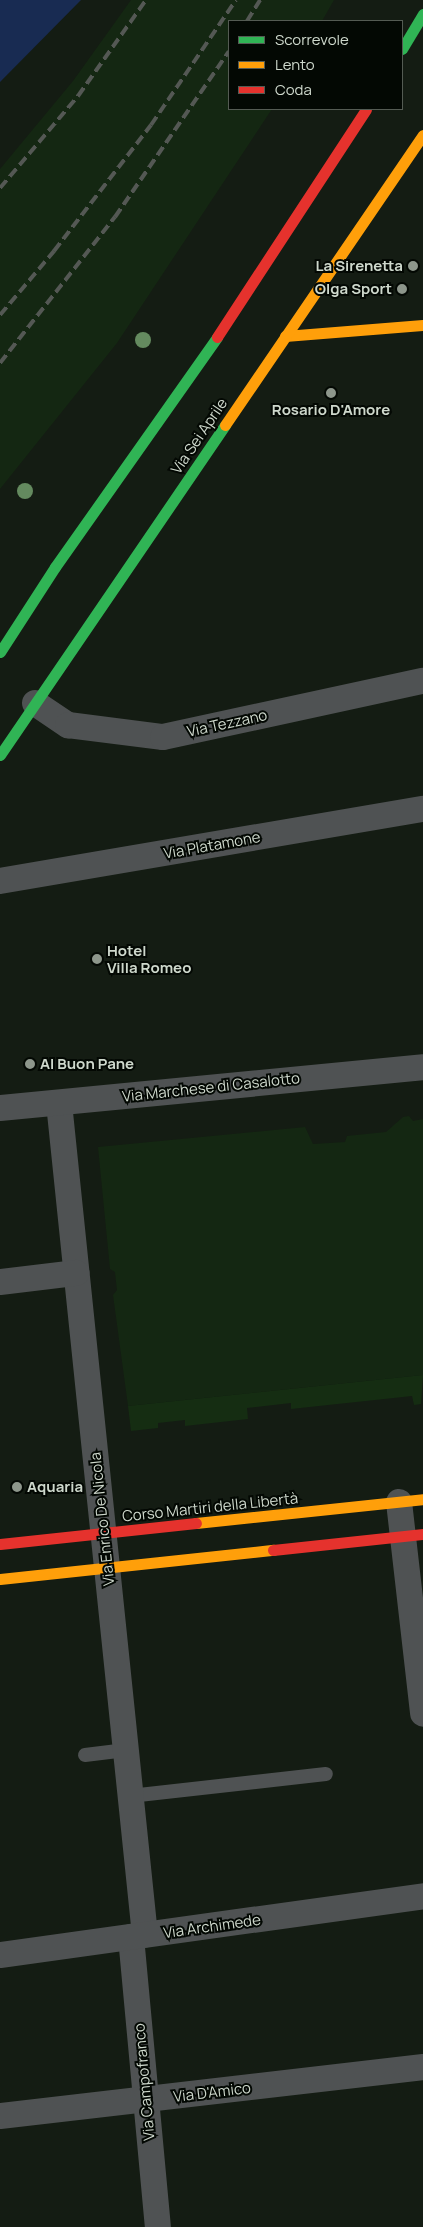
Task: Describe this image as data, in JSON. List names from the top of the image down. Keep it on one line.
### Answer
{"streets":{"main road":["Via Sei Aprile","Corso Martiri della Libertà"],"street":["Via Tezzano","Via Platamone","Via Marchese di Casalotto","Via Enrico De Nicola","Via Archimede","Via Campofranco","Via D'Amico"]},"crossings":[["Via Sei Aprile","Via Tezzano"],["Via Marchese di Casalotto","Via Enrico De Nicola"],["Corso Martiri della Libertà","Via Enrico De Nicola"],["Via Enrico De Nicola","Via Archimede"],["Via Enrico De Nicola","Via Campofranco"],["Via Archimede","Via Campofranco"],["Via Campofranco","Via D'Amico"]],"places":["La Sirenetta","Olga Sport","Rosario D'Amore","Hotel Villa Romeo","Al Buon Pane","Aquaria"],"legend":["Scorrevole","Lento","Coda"]}
